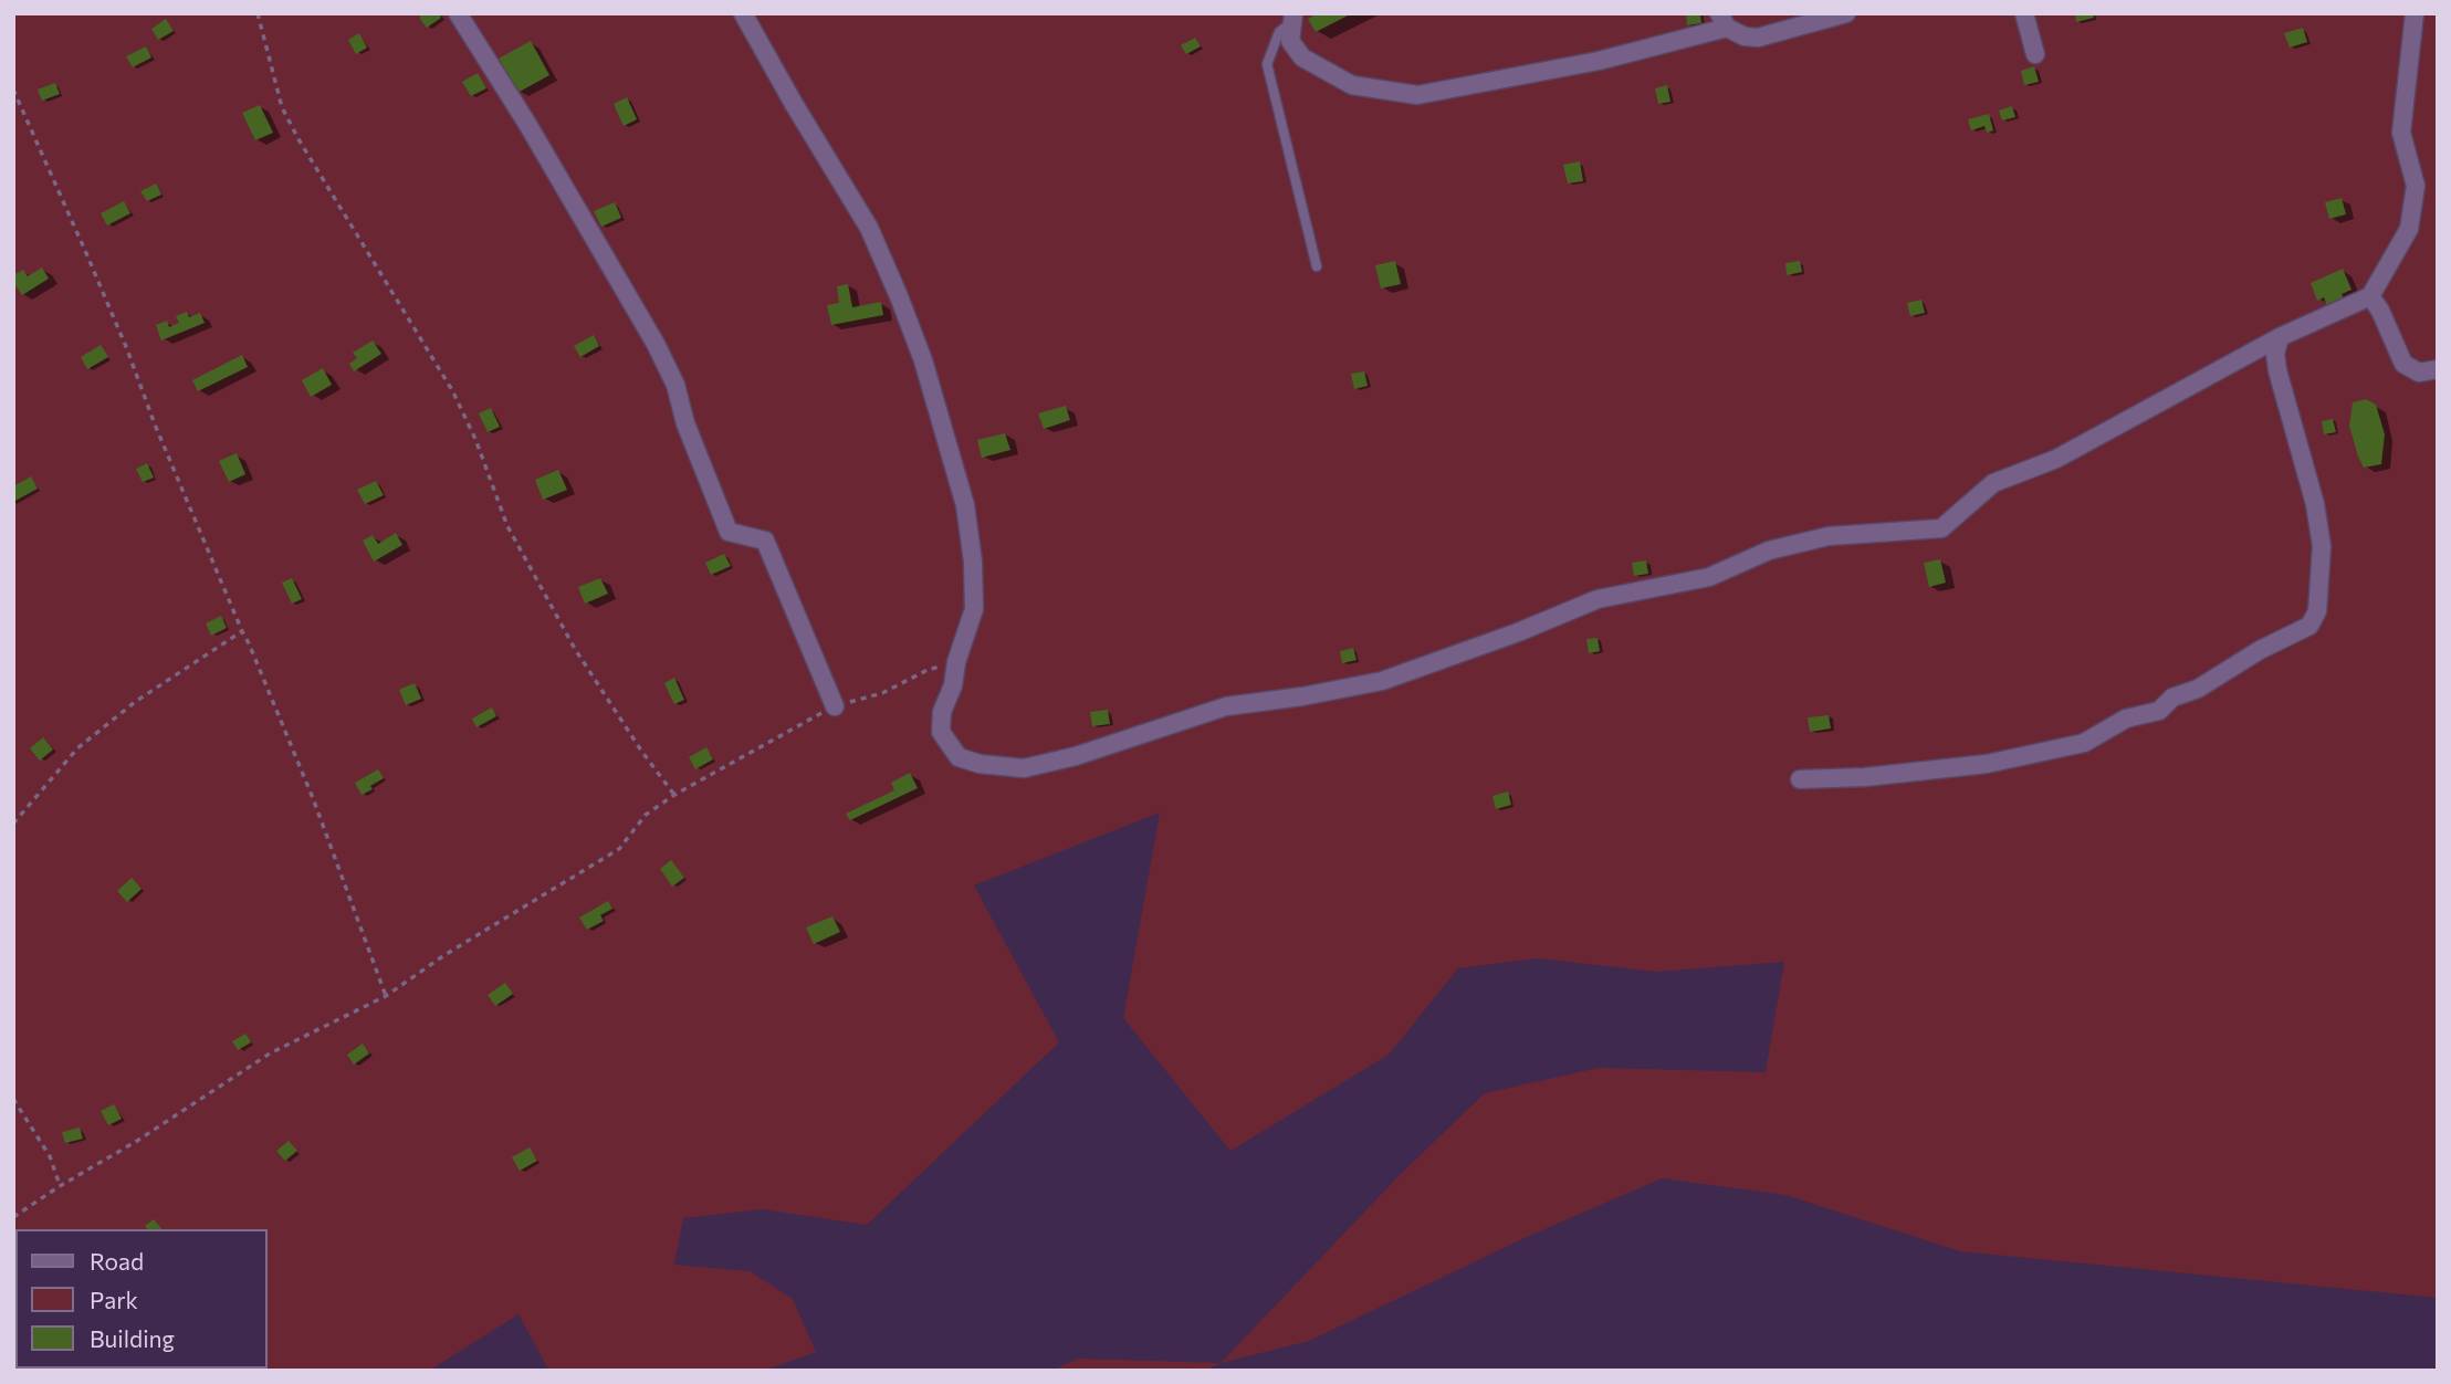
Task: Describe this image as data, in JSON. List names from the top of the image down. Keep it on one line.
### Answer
{"legend":["Road","Park","Building"]}
